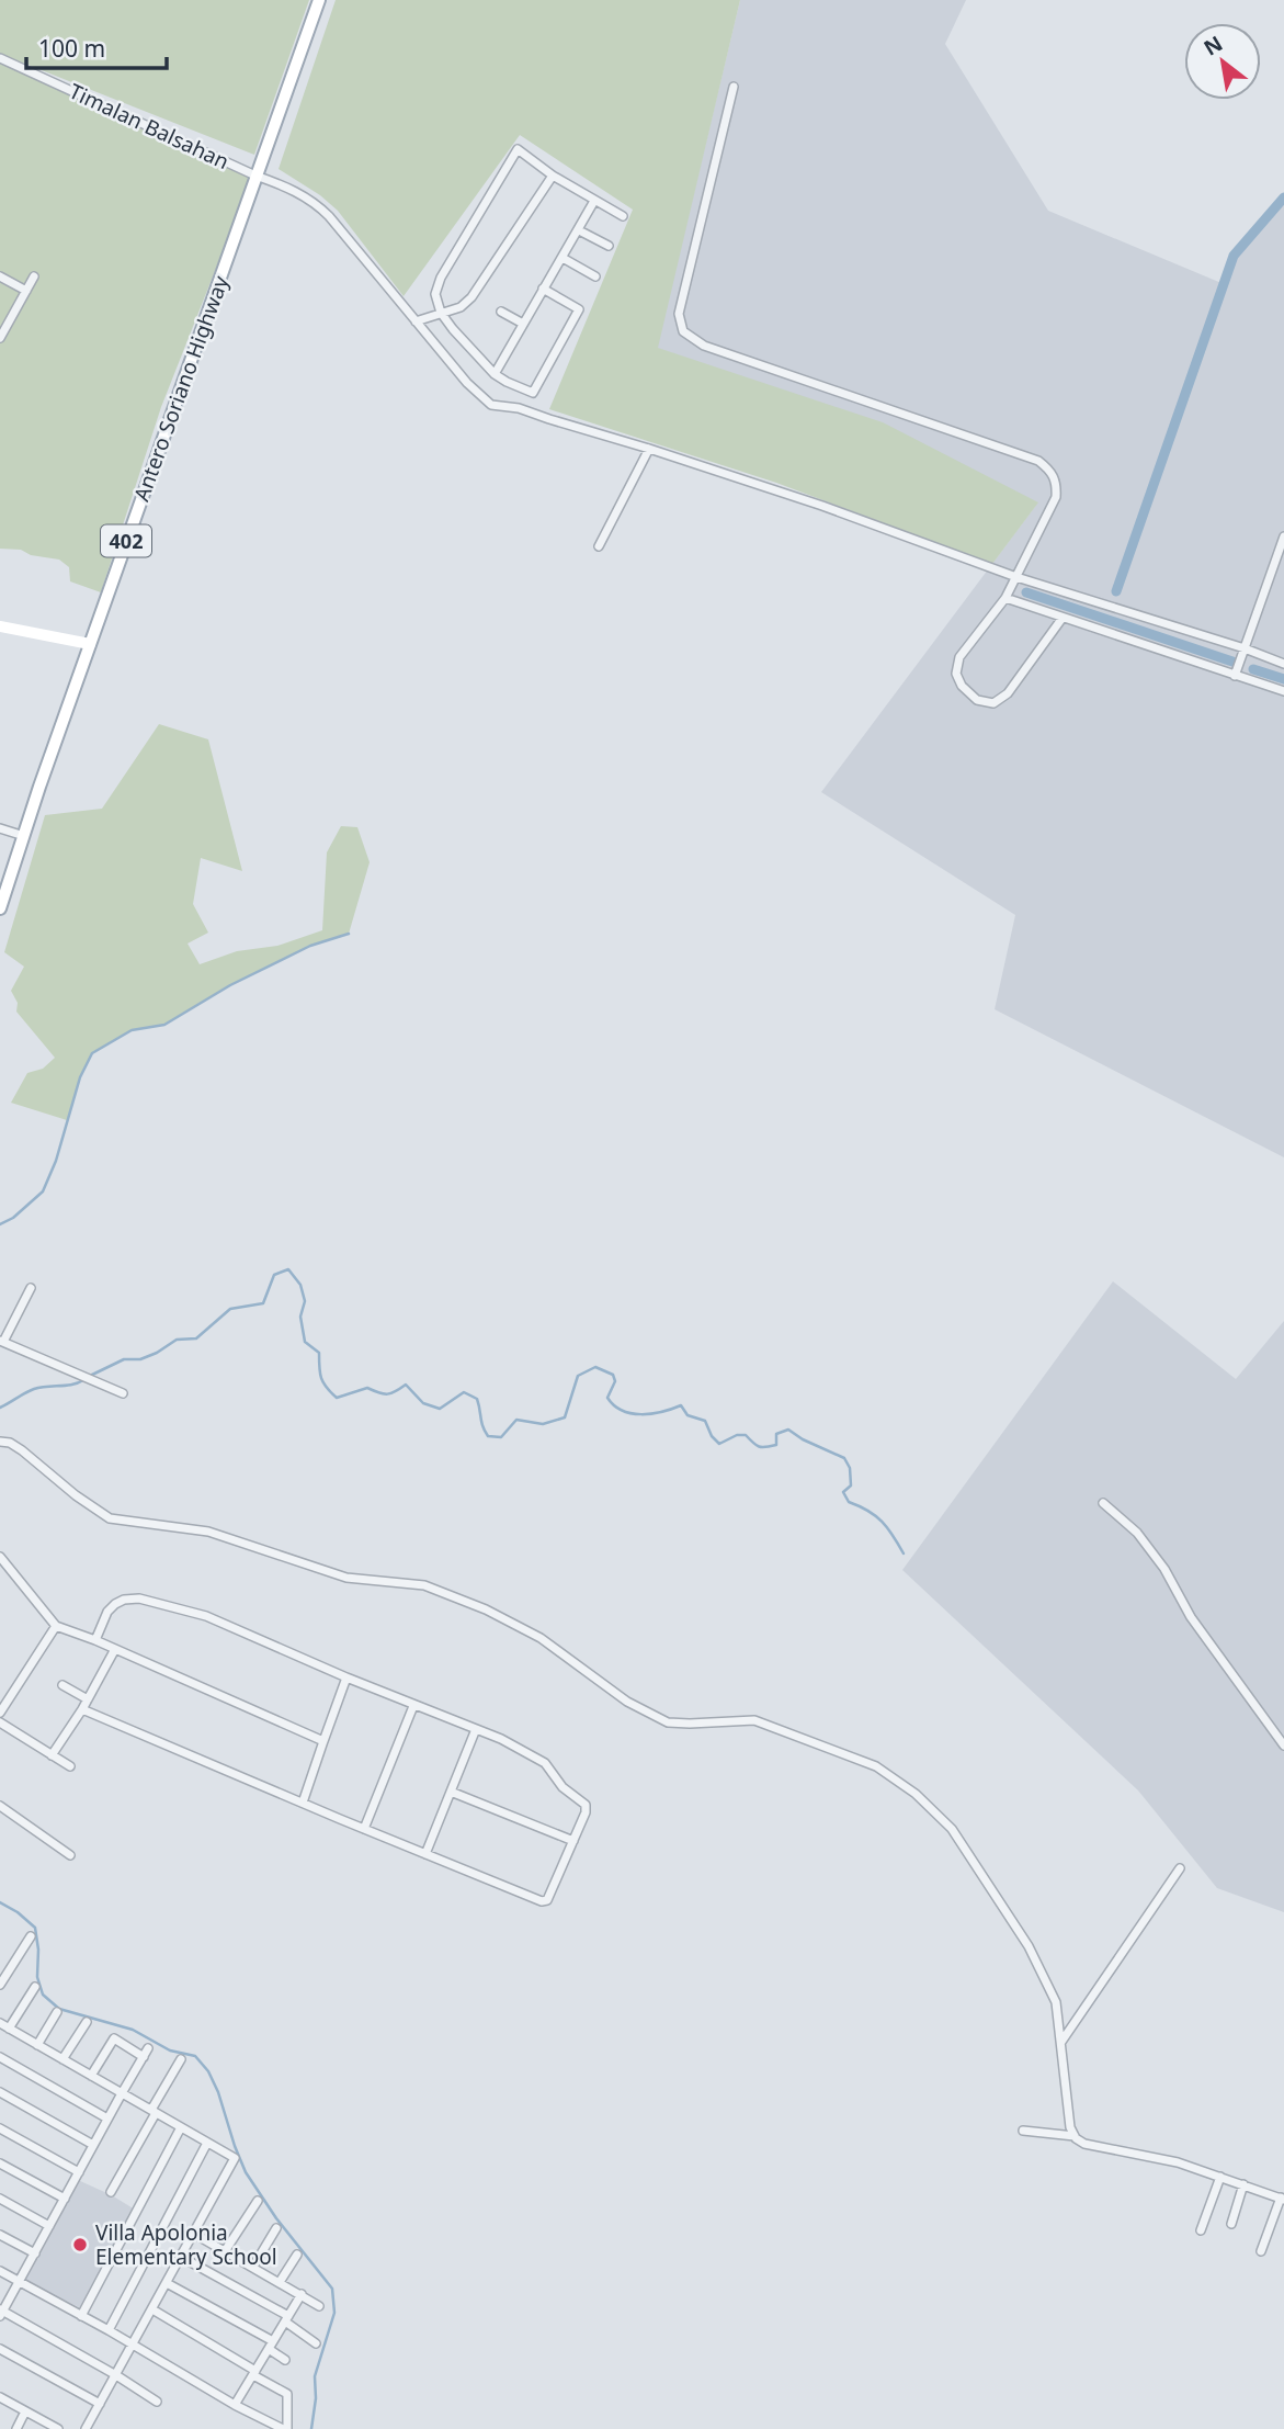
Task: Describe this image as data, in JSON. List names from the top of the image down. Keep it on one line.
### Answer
{"streets":{"main road":["Antero Soriano Highway","402"],"street":["Timalan Balsahan"]},"crossings":[["Timalan Balsahan","Antero Soriano Highway"]],"places":["Villa Apolonia Elementary School"],"scale_bar":"100 m","north":"top left"}
